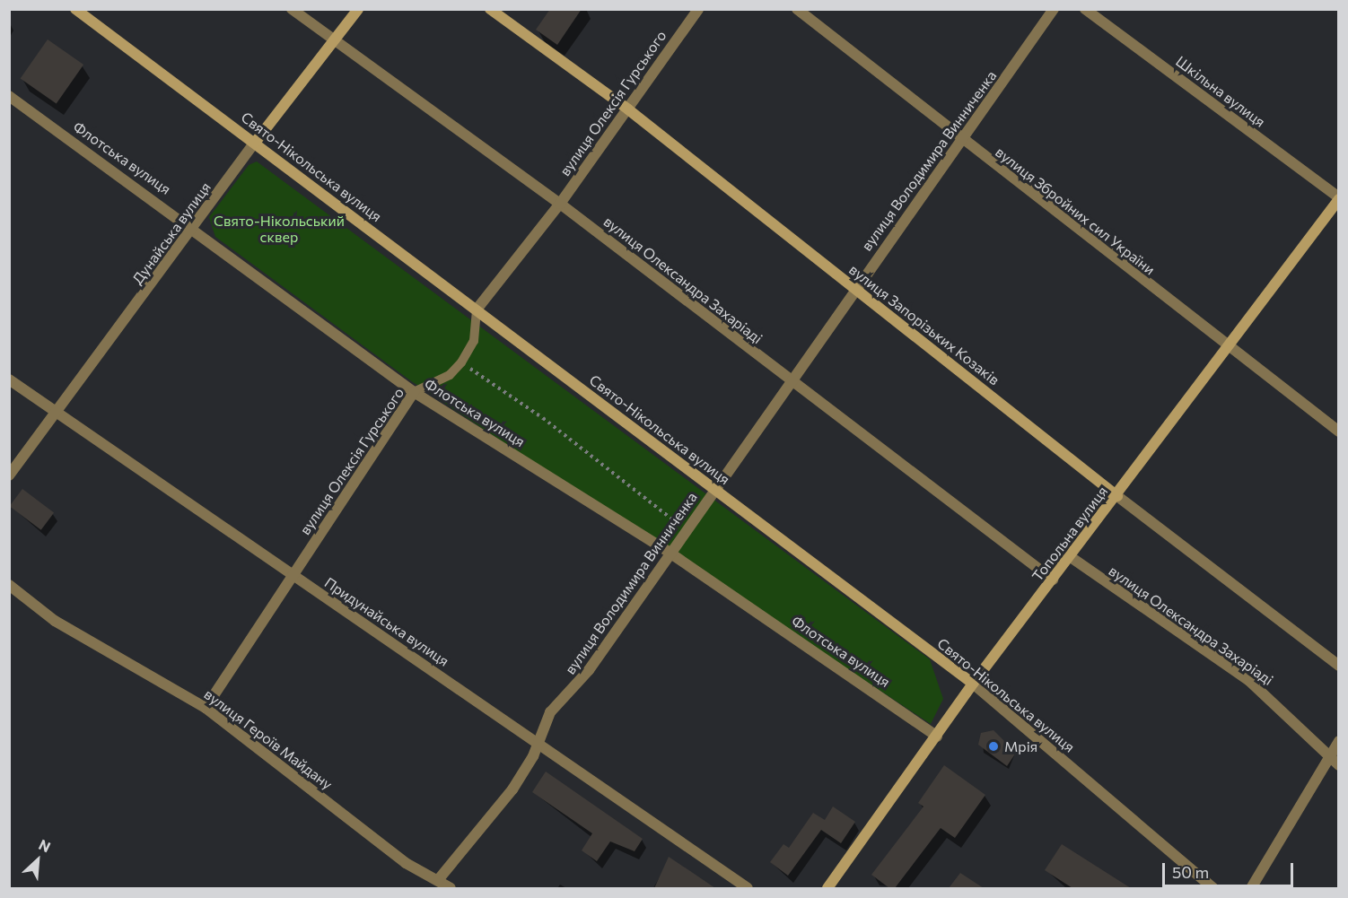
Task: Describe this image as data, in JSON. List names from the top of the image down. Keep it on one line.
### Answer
{"streets":{"main road":["Свято-Нікольська вулиця","Дунайська вулиця","вулиця Запорізьких Козаків","Топольна вулиця"],"street":["Шкільна вулиця","вулиця Олексія Гурського","Флотська вулиця","вулиця Володимира Винниченка","вулиця Збройних сил України","вулиця Олександра Захаріаді","Придунайська вулиця","вулиця Героїв Майдану"]},"crossings":[["Шкільна вулиця","Топольна вулиця"],["вулиця Олексія Гурського","Флотська вулиця"],["вулиця Олексія Гурського","Свято-Нікольська вулиця"],["вулиця Олексія Гурського","вулиця Олександра Захаріаді"],["вулиця Олексія Гурського","вулиця Запорізьких Козаків"],["вулиця Олексія Гурського","Придунайська вулиця"],["вулиця Олексія Гурського","вулиця Героїв Майдану"],["Флотська вулиця","вулиця Володимира Винниченка"],["Флотська вулиця","Дунайська вулиця"],["Флотська вулиця","Топольна вулиця"],["вулиця Володимира Винниченка","Свято-Нікольська вулиця"],["вулиця Володимира Винниченка","вулиця Збройних сил України"],["вулиця Володимира Винниченка","вулиця Олександра Захаріаді"],["вулиця Володимира Винниченка","вулиця Запорізьких Козаків"],["вулиця Володимира Винниченка","Придунайська вулиця"],["вулиця Володимира Винниченка","вулиця Героїв Майдану"],["Свято-Нікольська вулиця","Дунайська вулиця"],["Свято-Нікольська вулиця","Топольна вулиця"],["вулиця Збройних сил України","Топольна вулиця"],["Дунайська вулиця","вулиця Олександра Захаріаді"],["Дунайська вулиця","Придунайська вулиця"],["вулиця Олександра Захаріаді","Топольна вулиця"],["вулиця Запорізьких Козаків","Топольна вулиця"]],"parks":["Свято-Нікольський сквер"],"places":["Мрія"],"scale_bar":"50 m","north":"top right"}
